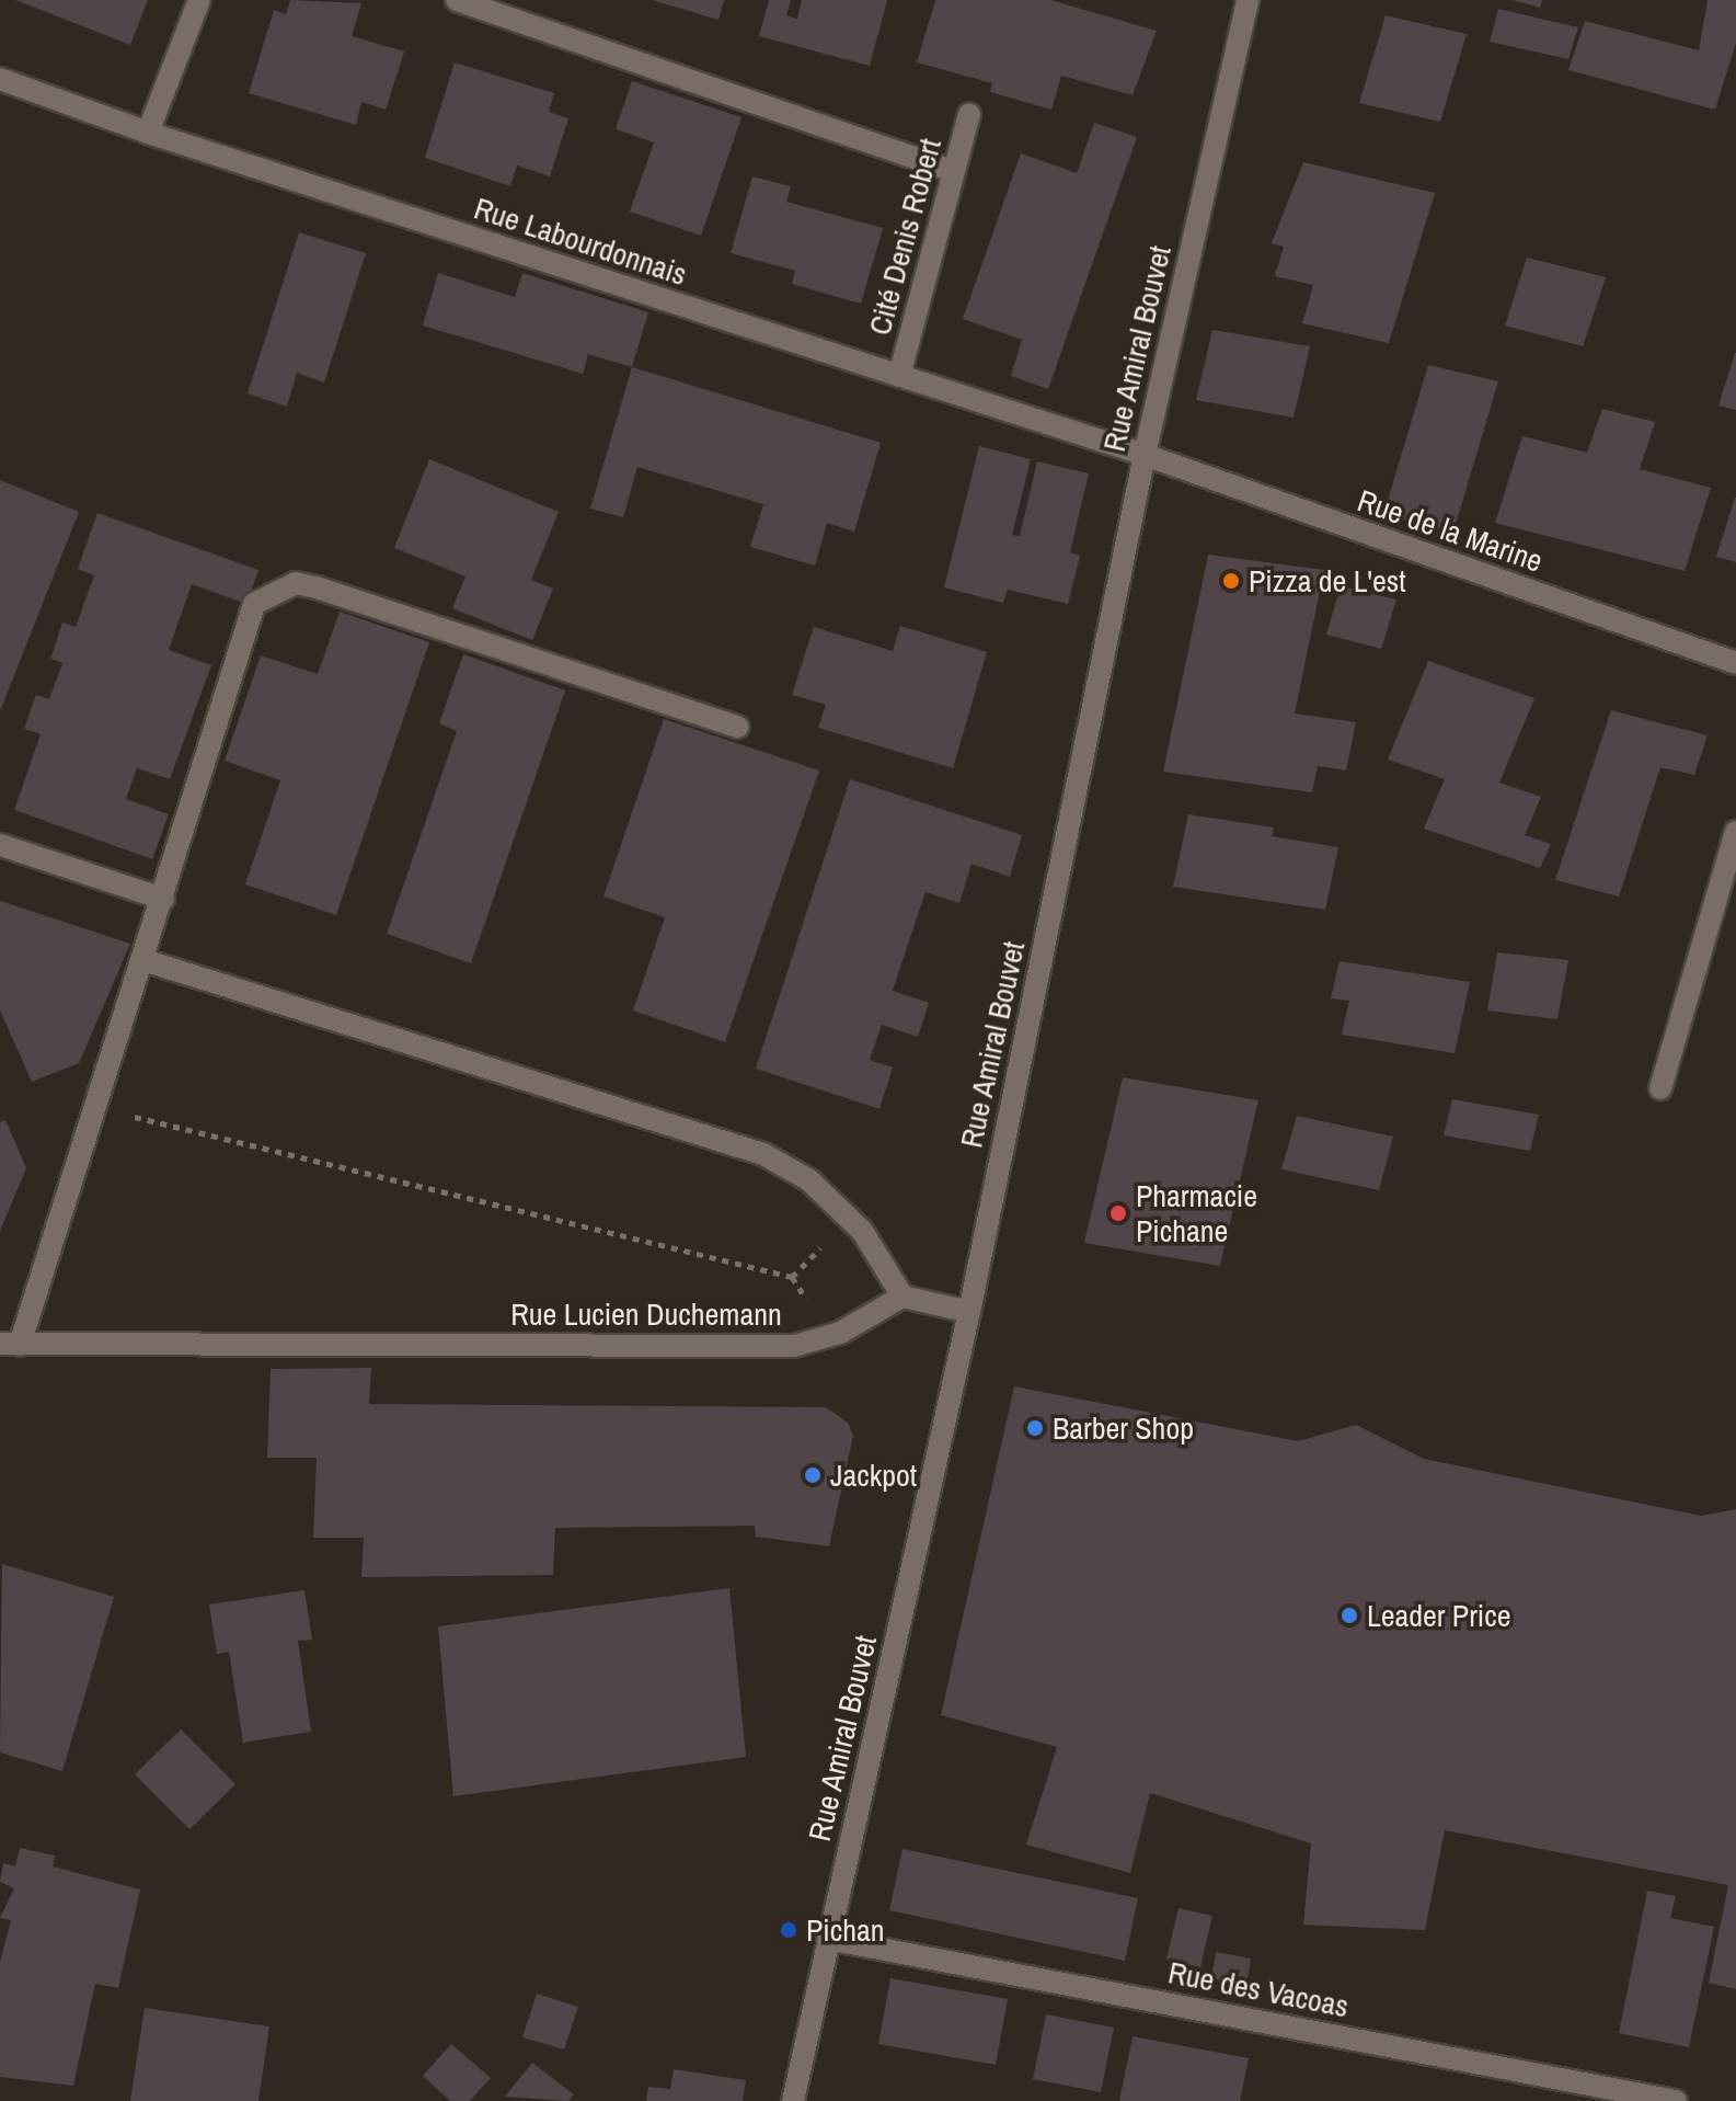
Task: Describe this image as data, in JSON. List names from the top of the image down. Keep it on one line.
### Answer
{"streets":{"street":["Cité Denis Robert","Rue Labourdonnais","Rue Amiral Bouvet","Rue de la Marine","Rue Lucien Duchemann","Rue des Vacoas"]},"crossings":[["Cité Denis Robert","Rue Labourdonnais"],["Rue Labourdonnais","Rue Amiral Bouvet"],["Rue Labourdonnais","Rue de la Marine"],["Rue Amiral Bouvet","Rue de la Marine"],["Rue Amiral Bouvet","Rue des Vacoas"]],"places":["Pizza de L'est","Pharmacie Pichane","Barber Shop","Jackpot","Leader Price","Pichan"]}
